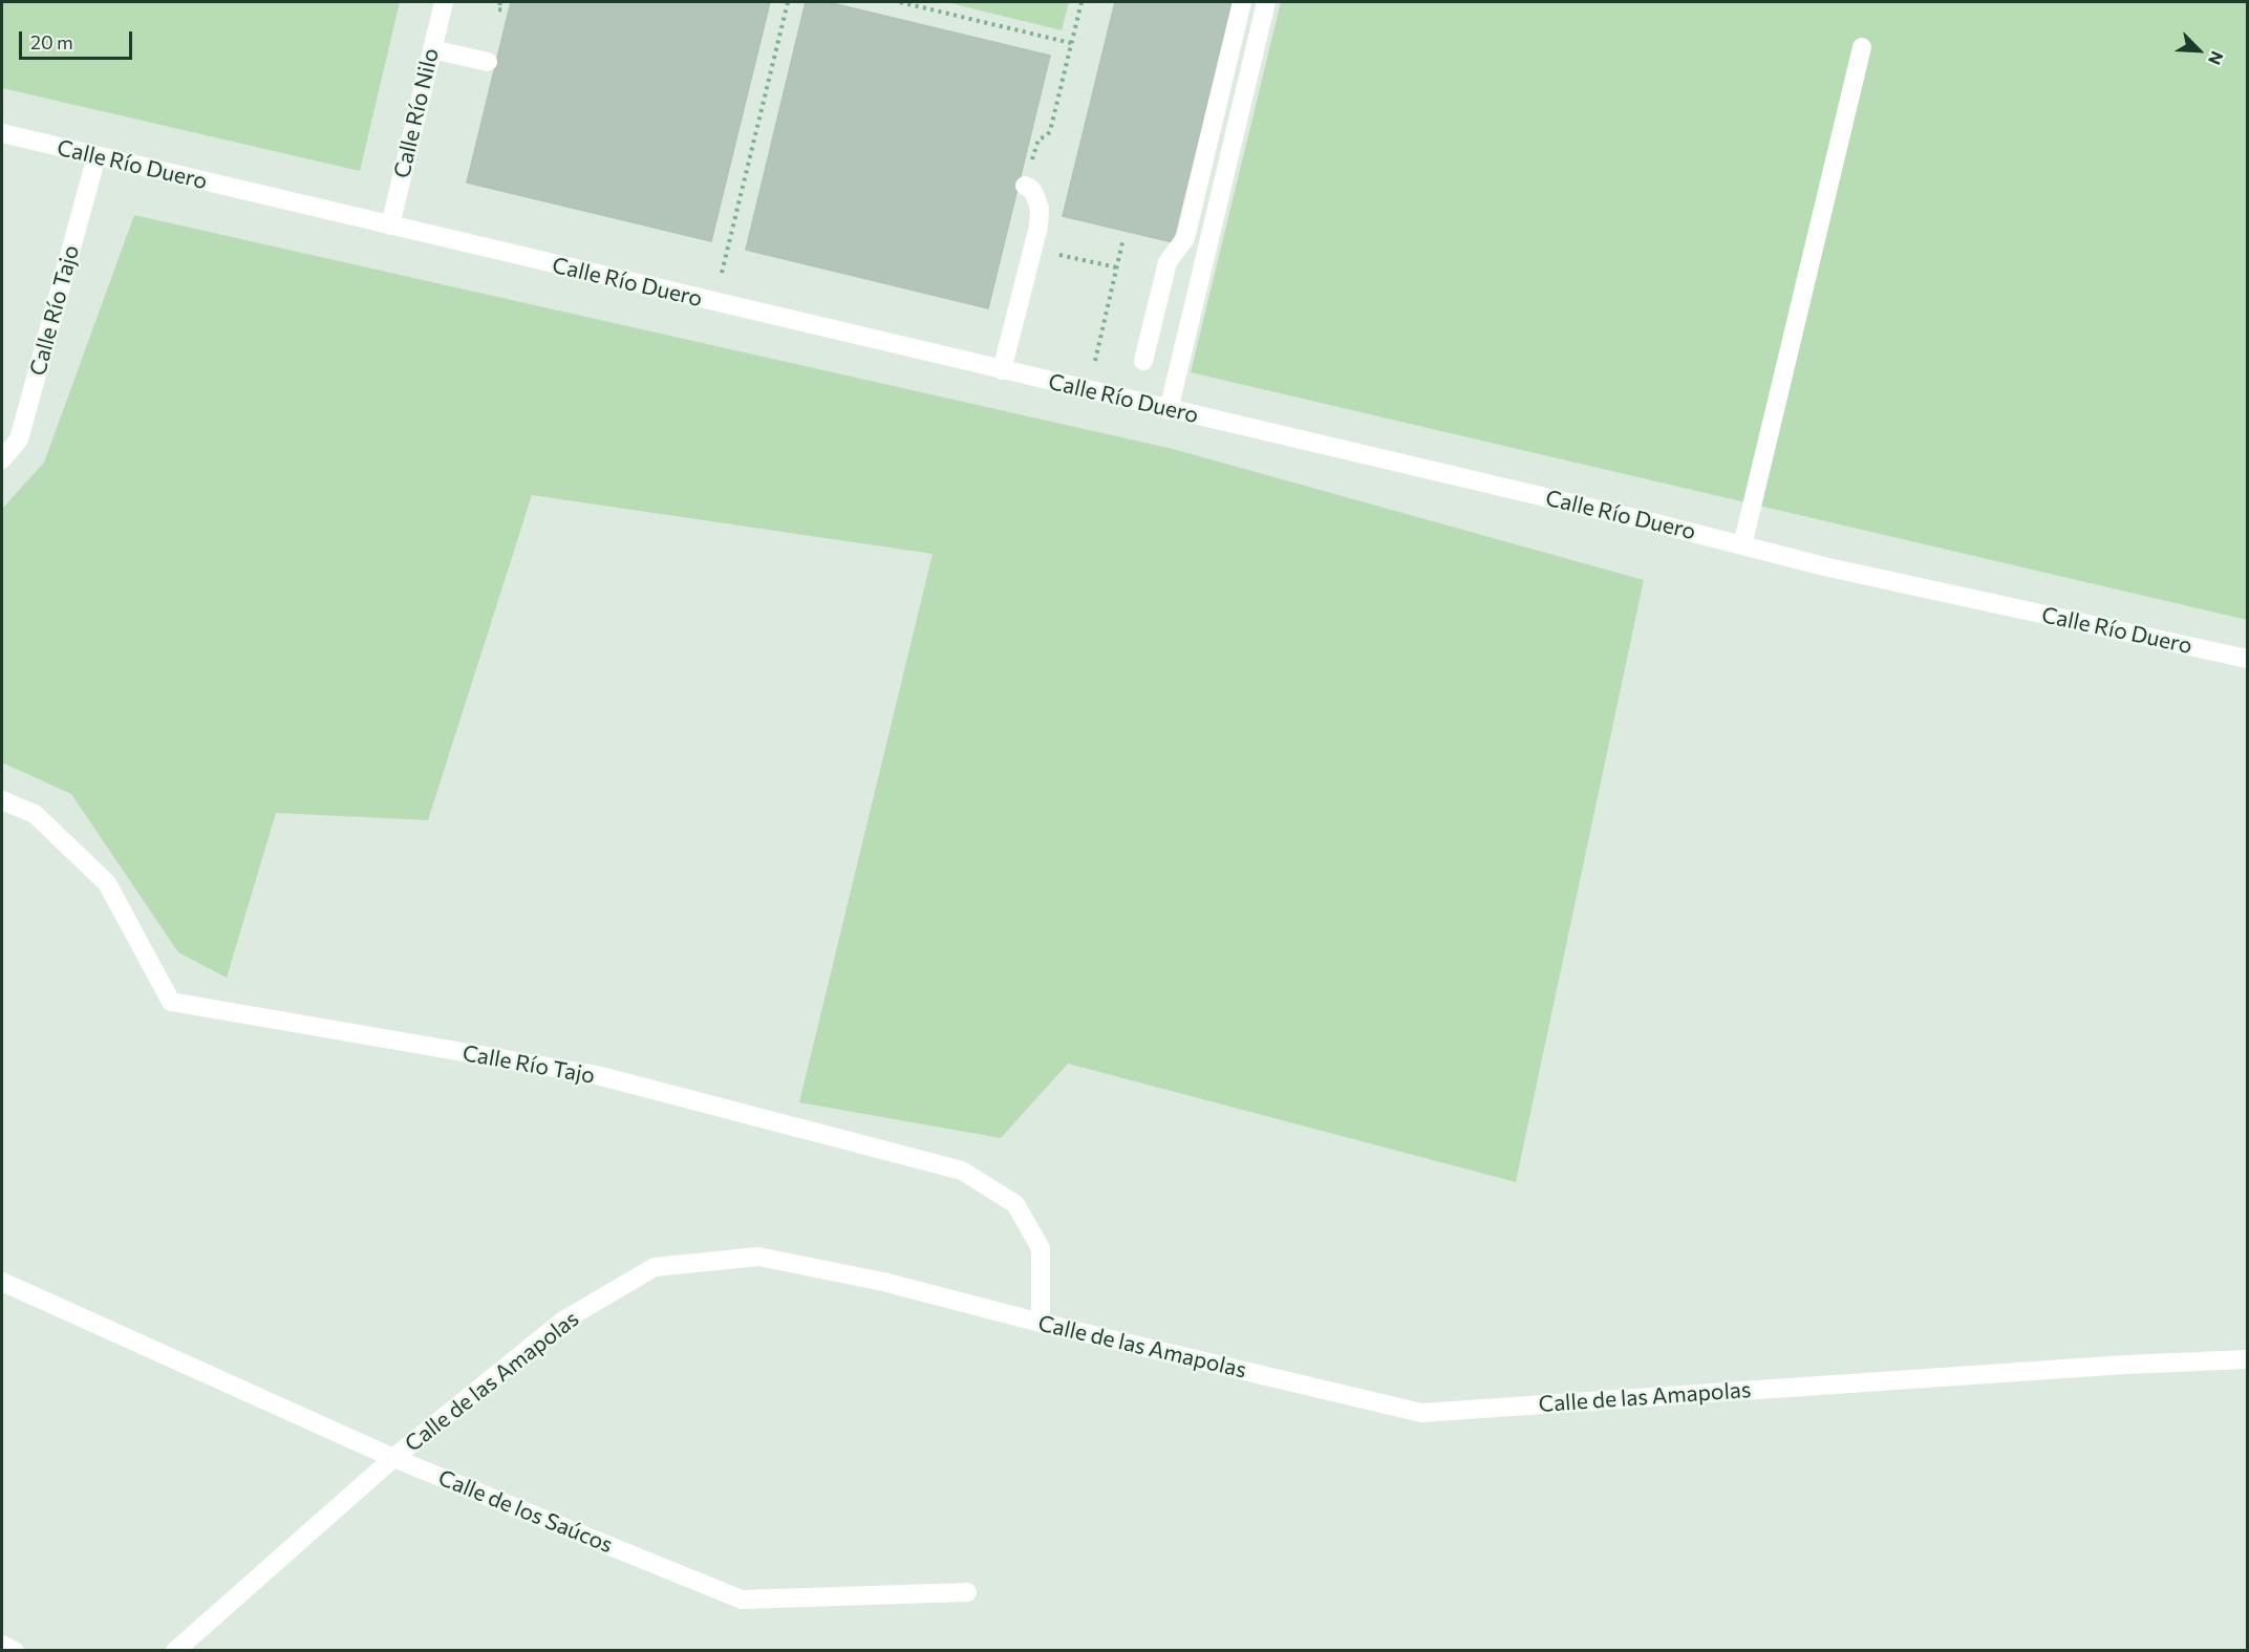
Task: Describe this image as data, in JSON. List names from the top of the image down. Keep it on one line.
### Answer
{"streets":{"street":["Calle Río Nilo","Calle Río Duero","Calle Río Tajo","Calle de las Amapolas","Calle de los Saúcos"]},"crossings":[["Calle Río Nilo","Calle Río Duero"],["Calle Río Duero","Calle Río Tajo"],["Calle Río Tajo","Calle de las Amapolas"],["Calle de las Amapolas","Calle de los Saúcos"]],"scale_bar":"20 m","north":"bottom right"}
